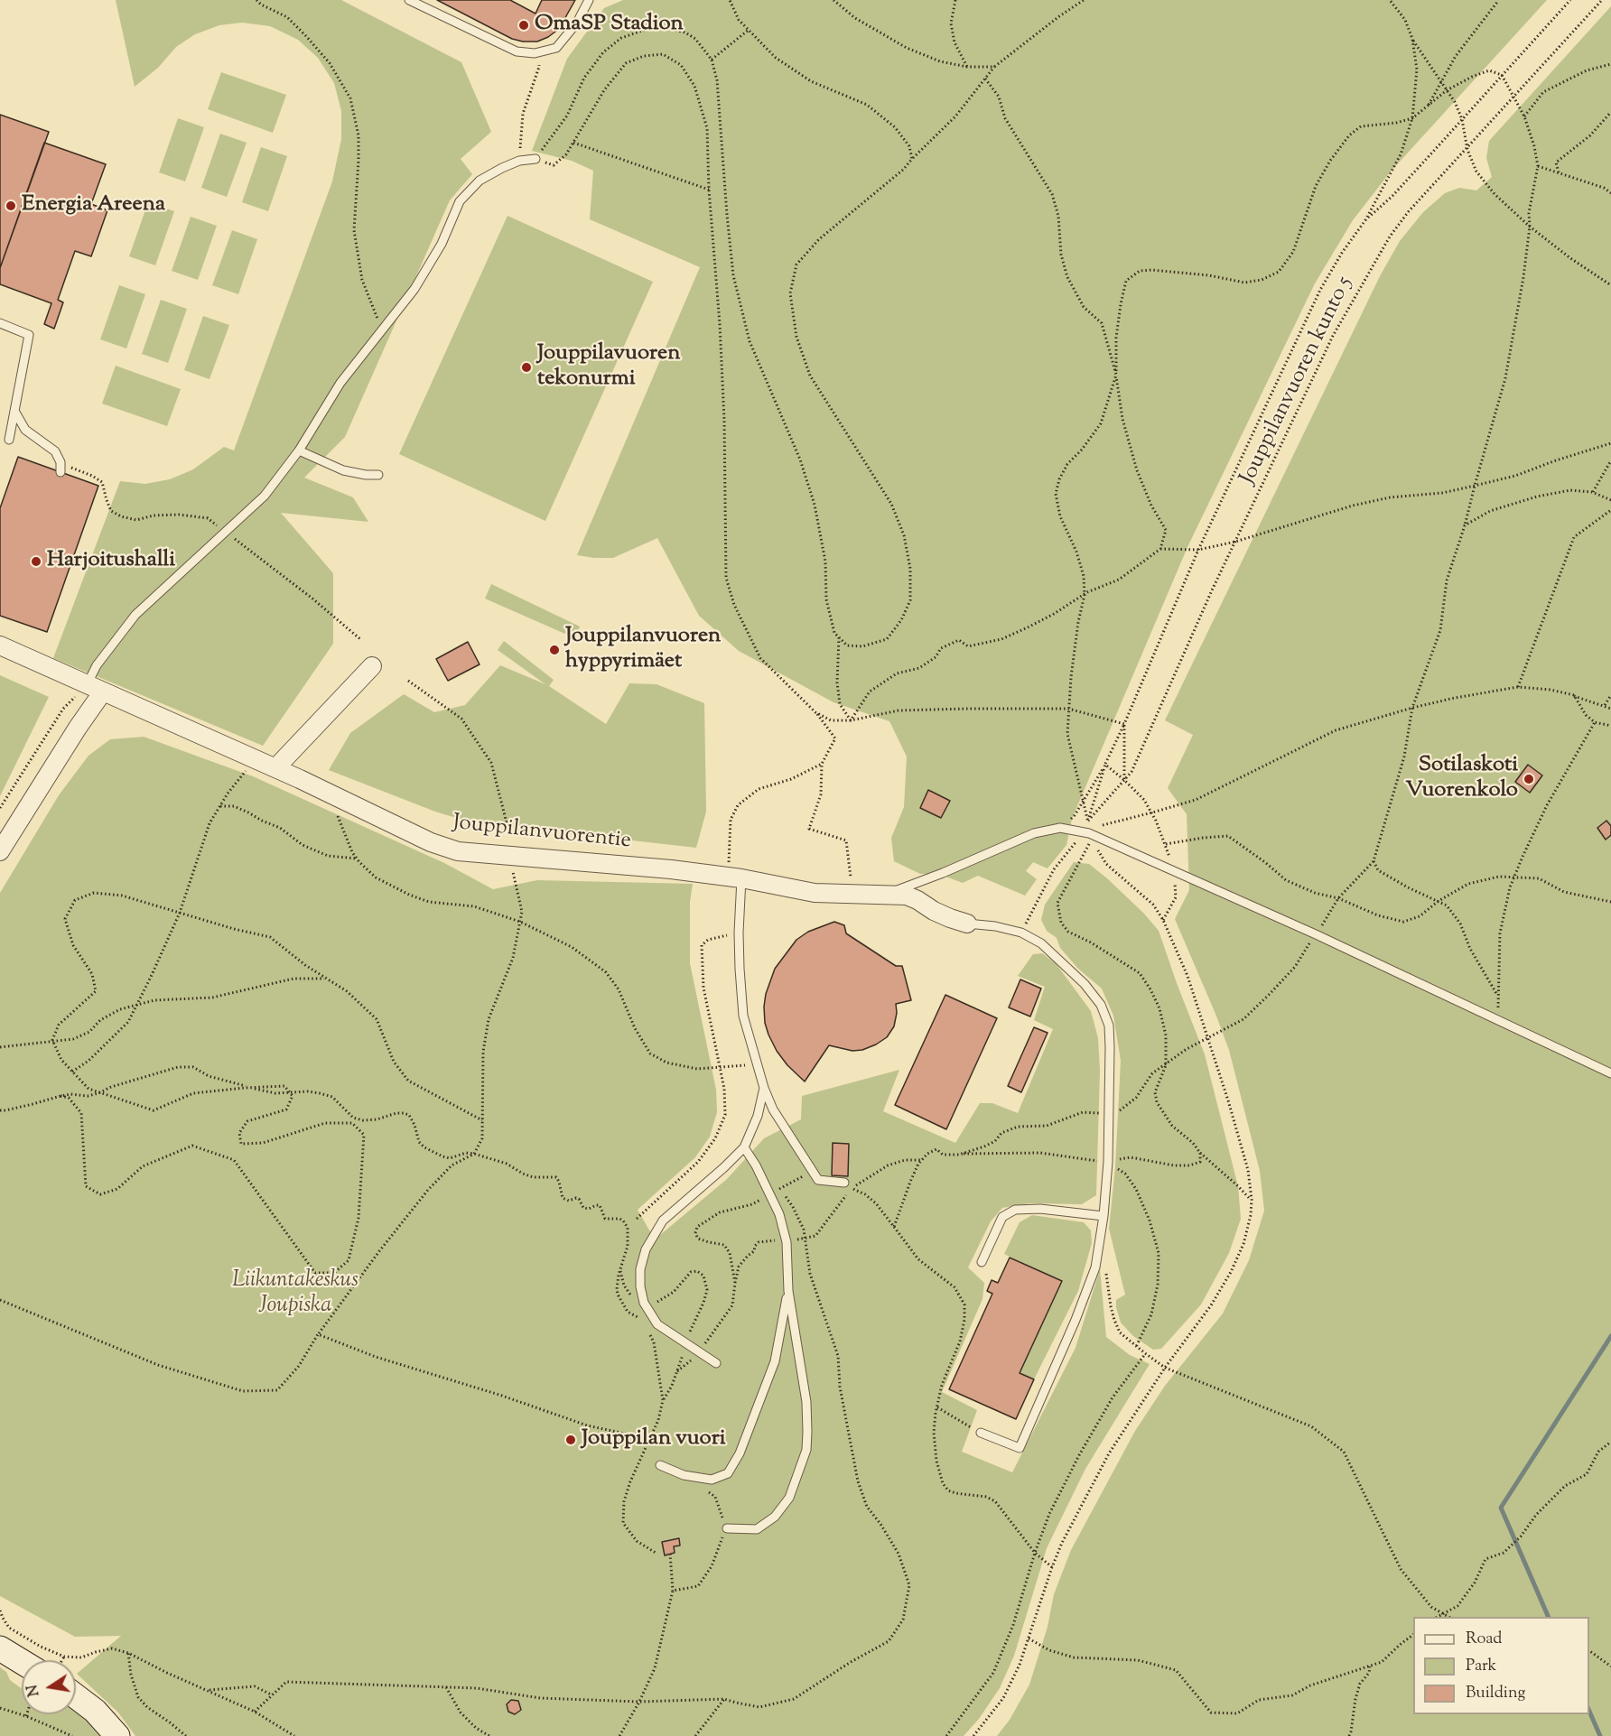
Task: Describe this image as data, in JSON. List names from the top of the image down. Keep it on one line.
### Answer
{"streets":{"street":["Jouppilanvuorentie"],"path":["Jouppilanvuoren kunto 5"]},"parks":["Liikuntakeskus Joupiska"],"places":["OmaSP Stadion","Energia Areena","Jouppilavuoren tekonurmi","Harjoitushalli","Jouppilanvuoren hyppyrimäet","Sotilaskoti Vuorenkolo","Jouppilan vuori"],"legend":["Road","Park","Building"],"north":"left"}
